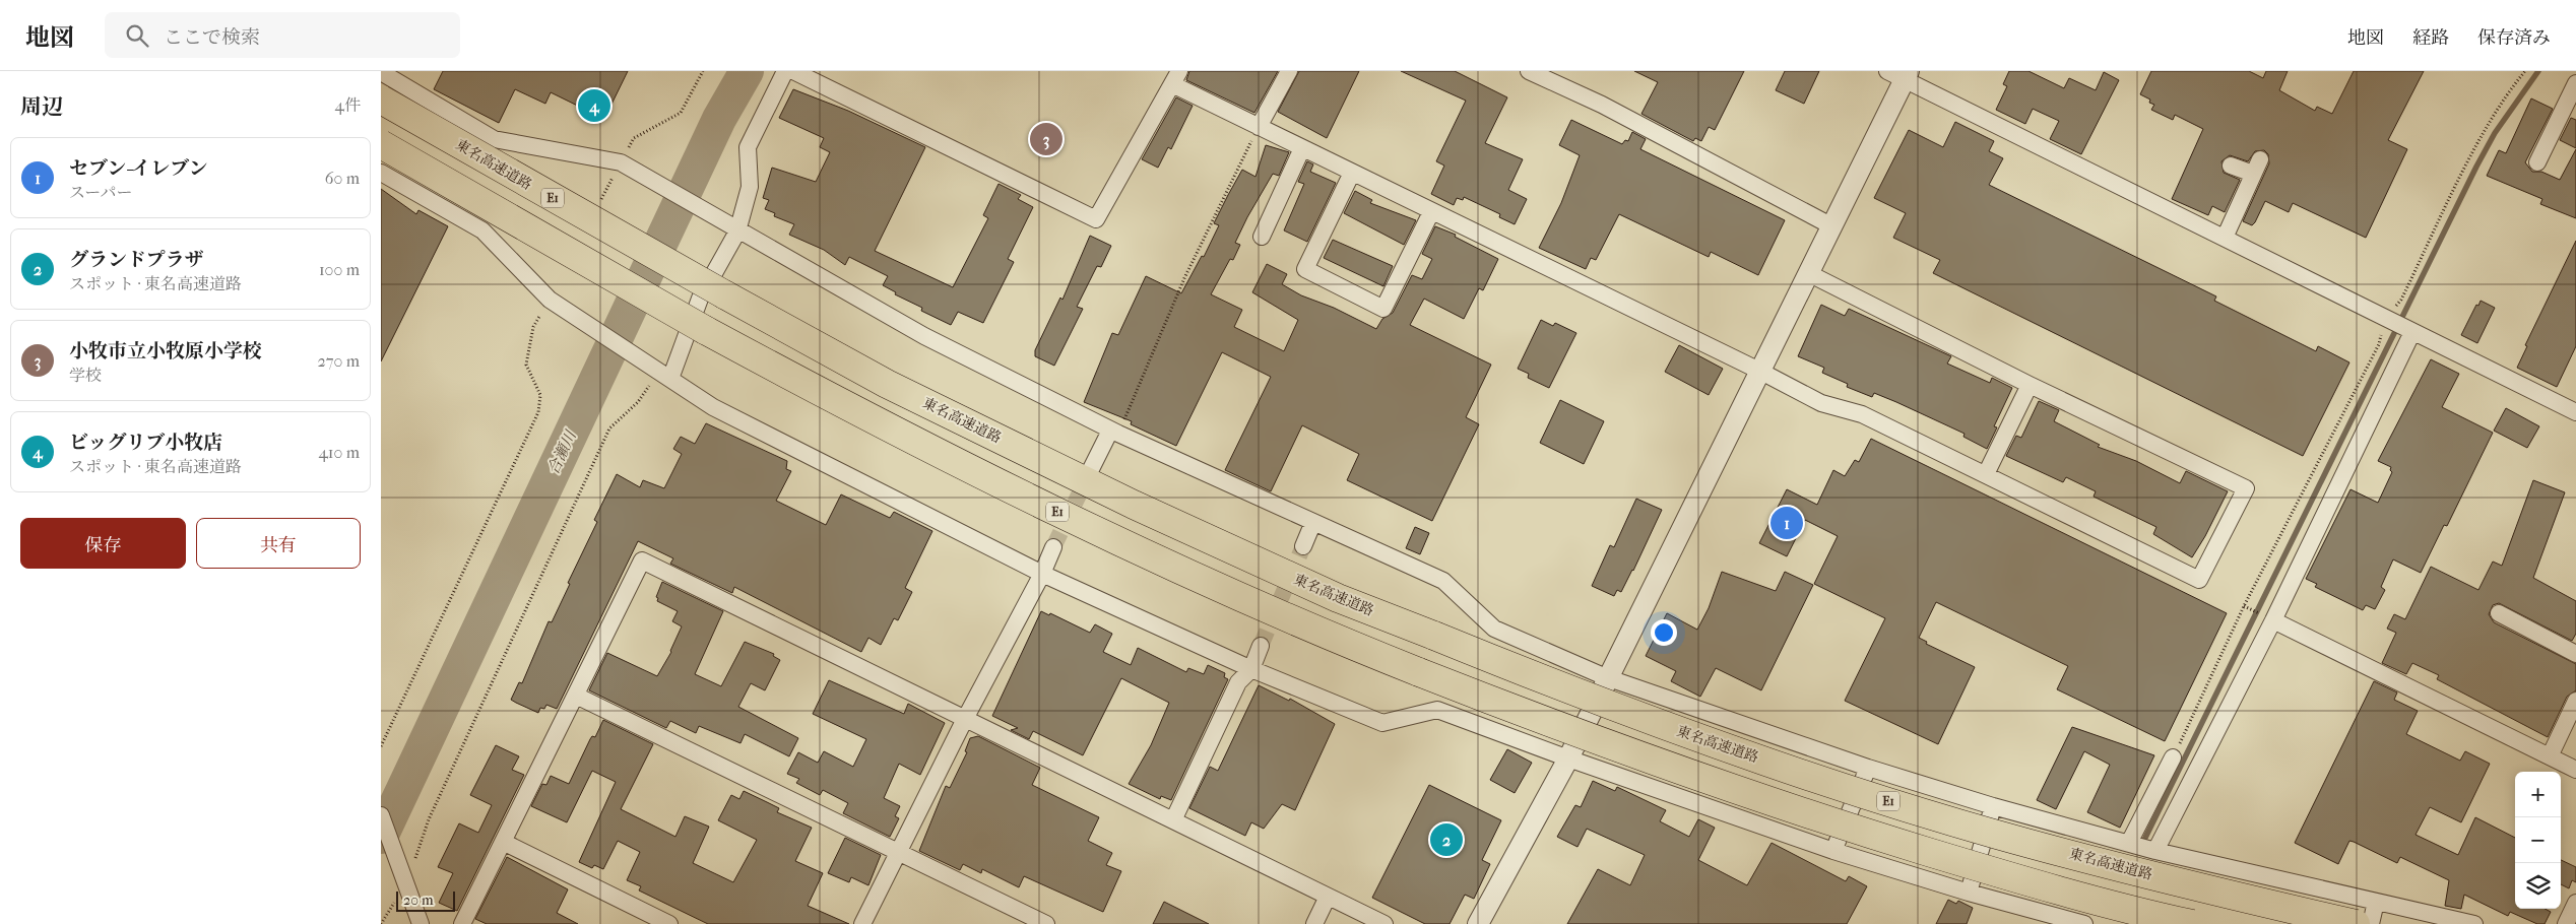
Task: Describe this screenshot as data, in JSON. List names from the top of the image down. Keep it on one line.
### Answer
{"streets":{"highway":["東名高速道路","E1"]},"water":["合瀬川"],"scale_bar":"20 m","page":{"header":"地図","search":"ここで検索","nav":["地図","経路","保存済み"],"heading":["周辺","4件"],"pins":["4","3","1","2"],"list":[{"mark":"1","name":"セブン-イレブン","note":"スーパー","value":"60 m"},{"mark":"2","name":"グランドプラザ","note":"スポット · 東名高速道路","value":"100 m"},{"mark":"3","name":"小牧市立小牧原小学校","note":"学校","value":"270 m"},{"mark":"4","name":"ビッグリブ小牧店","note":"スポット · 東名高速道路","value":"410 m"}],"buttons":["保存","共有"],"map_buttons":["+","−"],"scale":"20 m"}}
